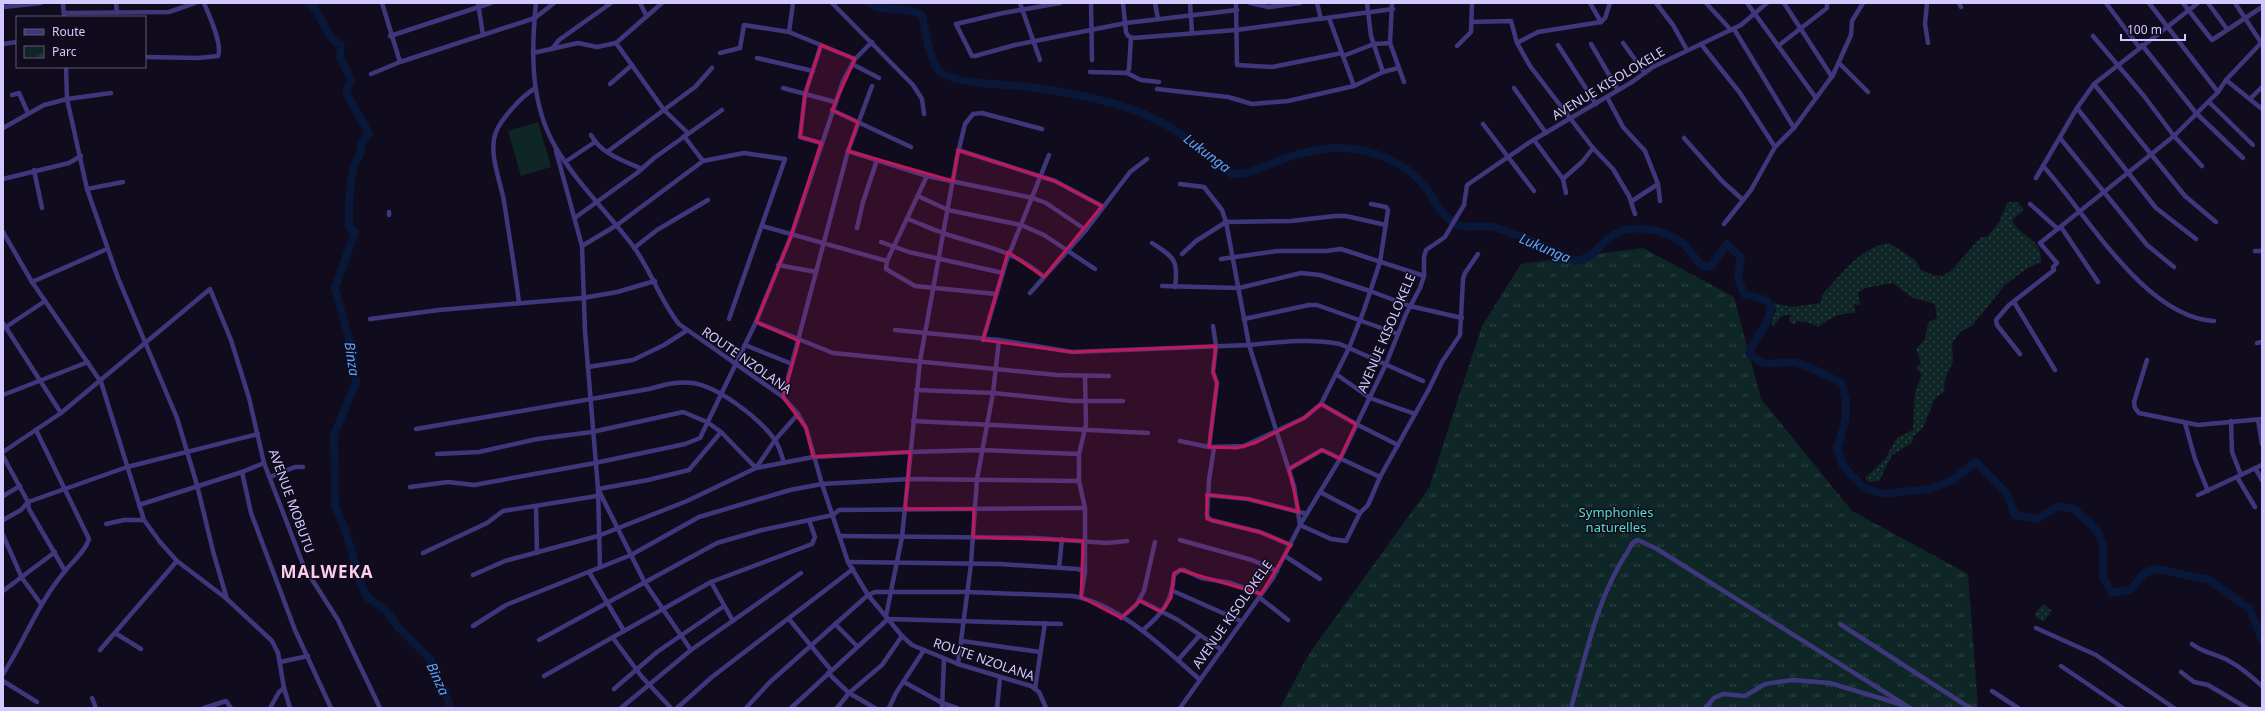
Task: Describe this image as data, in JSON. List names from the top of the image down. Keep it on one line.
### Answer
{"streets":{"street":["AVENUE KISOLOKELE","ROUTE NZOLANA","AVENUE MOBUTU"]},"districts":["MALWEKA"],"water":["Lukunga","Binza"],"parks":["Symphonies naturelles"],"legend":["Route","Parc"],"scale_bar":"100 m"}
